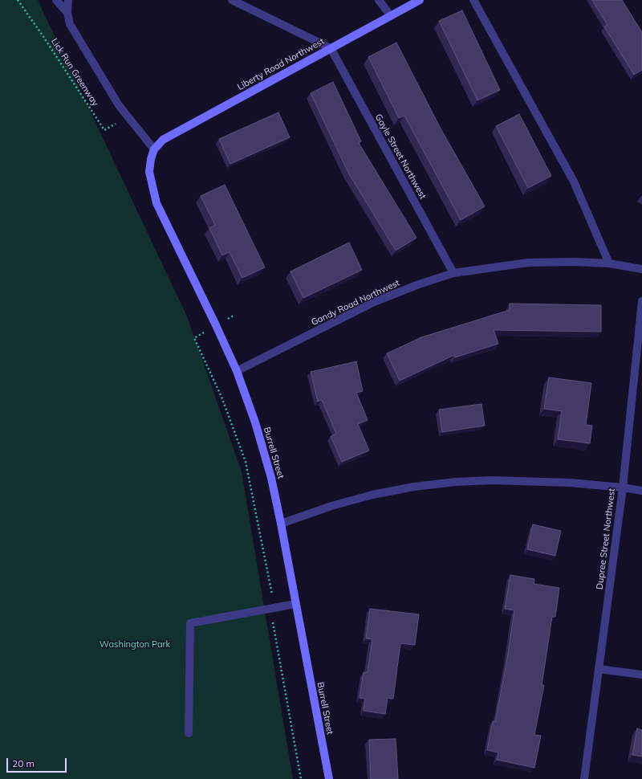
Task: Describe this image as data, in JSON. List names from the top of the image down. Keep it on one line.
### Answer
{"streets":{"street":["Liberty Road Northwest","Gayle Street Northwest","Gandy Road Northwest","Burrell Street","Dupree Street Northwest"],"path":["Lick Run Greenway"]},"crossings":[["Liberty Road Northwest","Gayle Street Northwest"],["Liberty Road Northwest","Burrell Street"],["Gayle Street Northwest","Gandy Road Northwest"],["Gandy Road Northwest","Burrell Street"]],"parks":["Washington Park"],"scale_bar":"20 m"}
